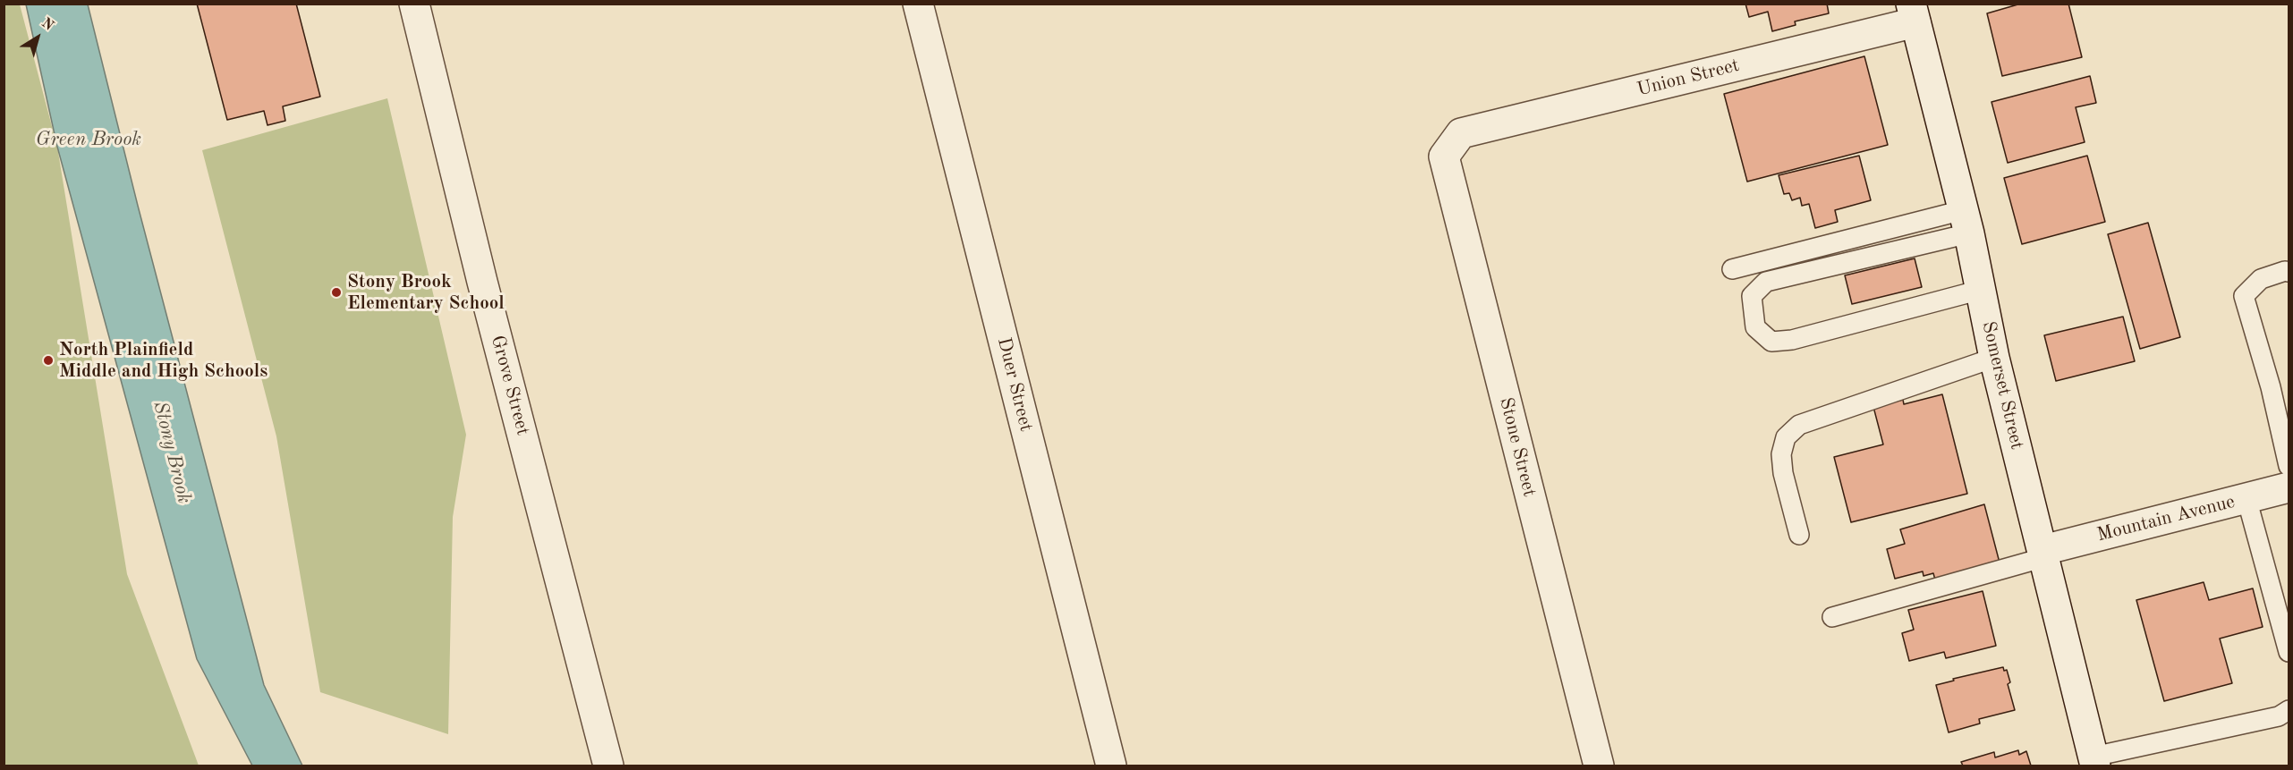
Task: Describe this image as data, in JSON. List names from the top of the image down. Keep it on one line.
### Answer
{"streets":{"street":["Union Street","Duer Street","Grove Street","Somerset Street","Stone Street","Mountain Avenue"]},"crossings":[["Union Street","Somerset Street"],["Union Street","Stone Street"],["Somerset Street","Mountain Avenue"]],"water":["Green Brook","Stony Brook"],"places":["Stony Brook Elementary School","North Plainfield Middle and High Schools"],"north":"top right"}
